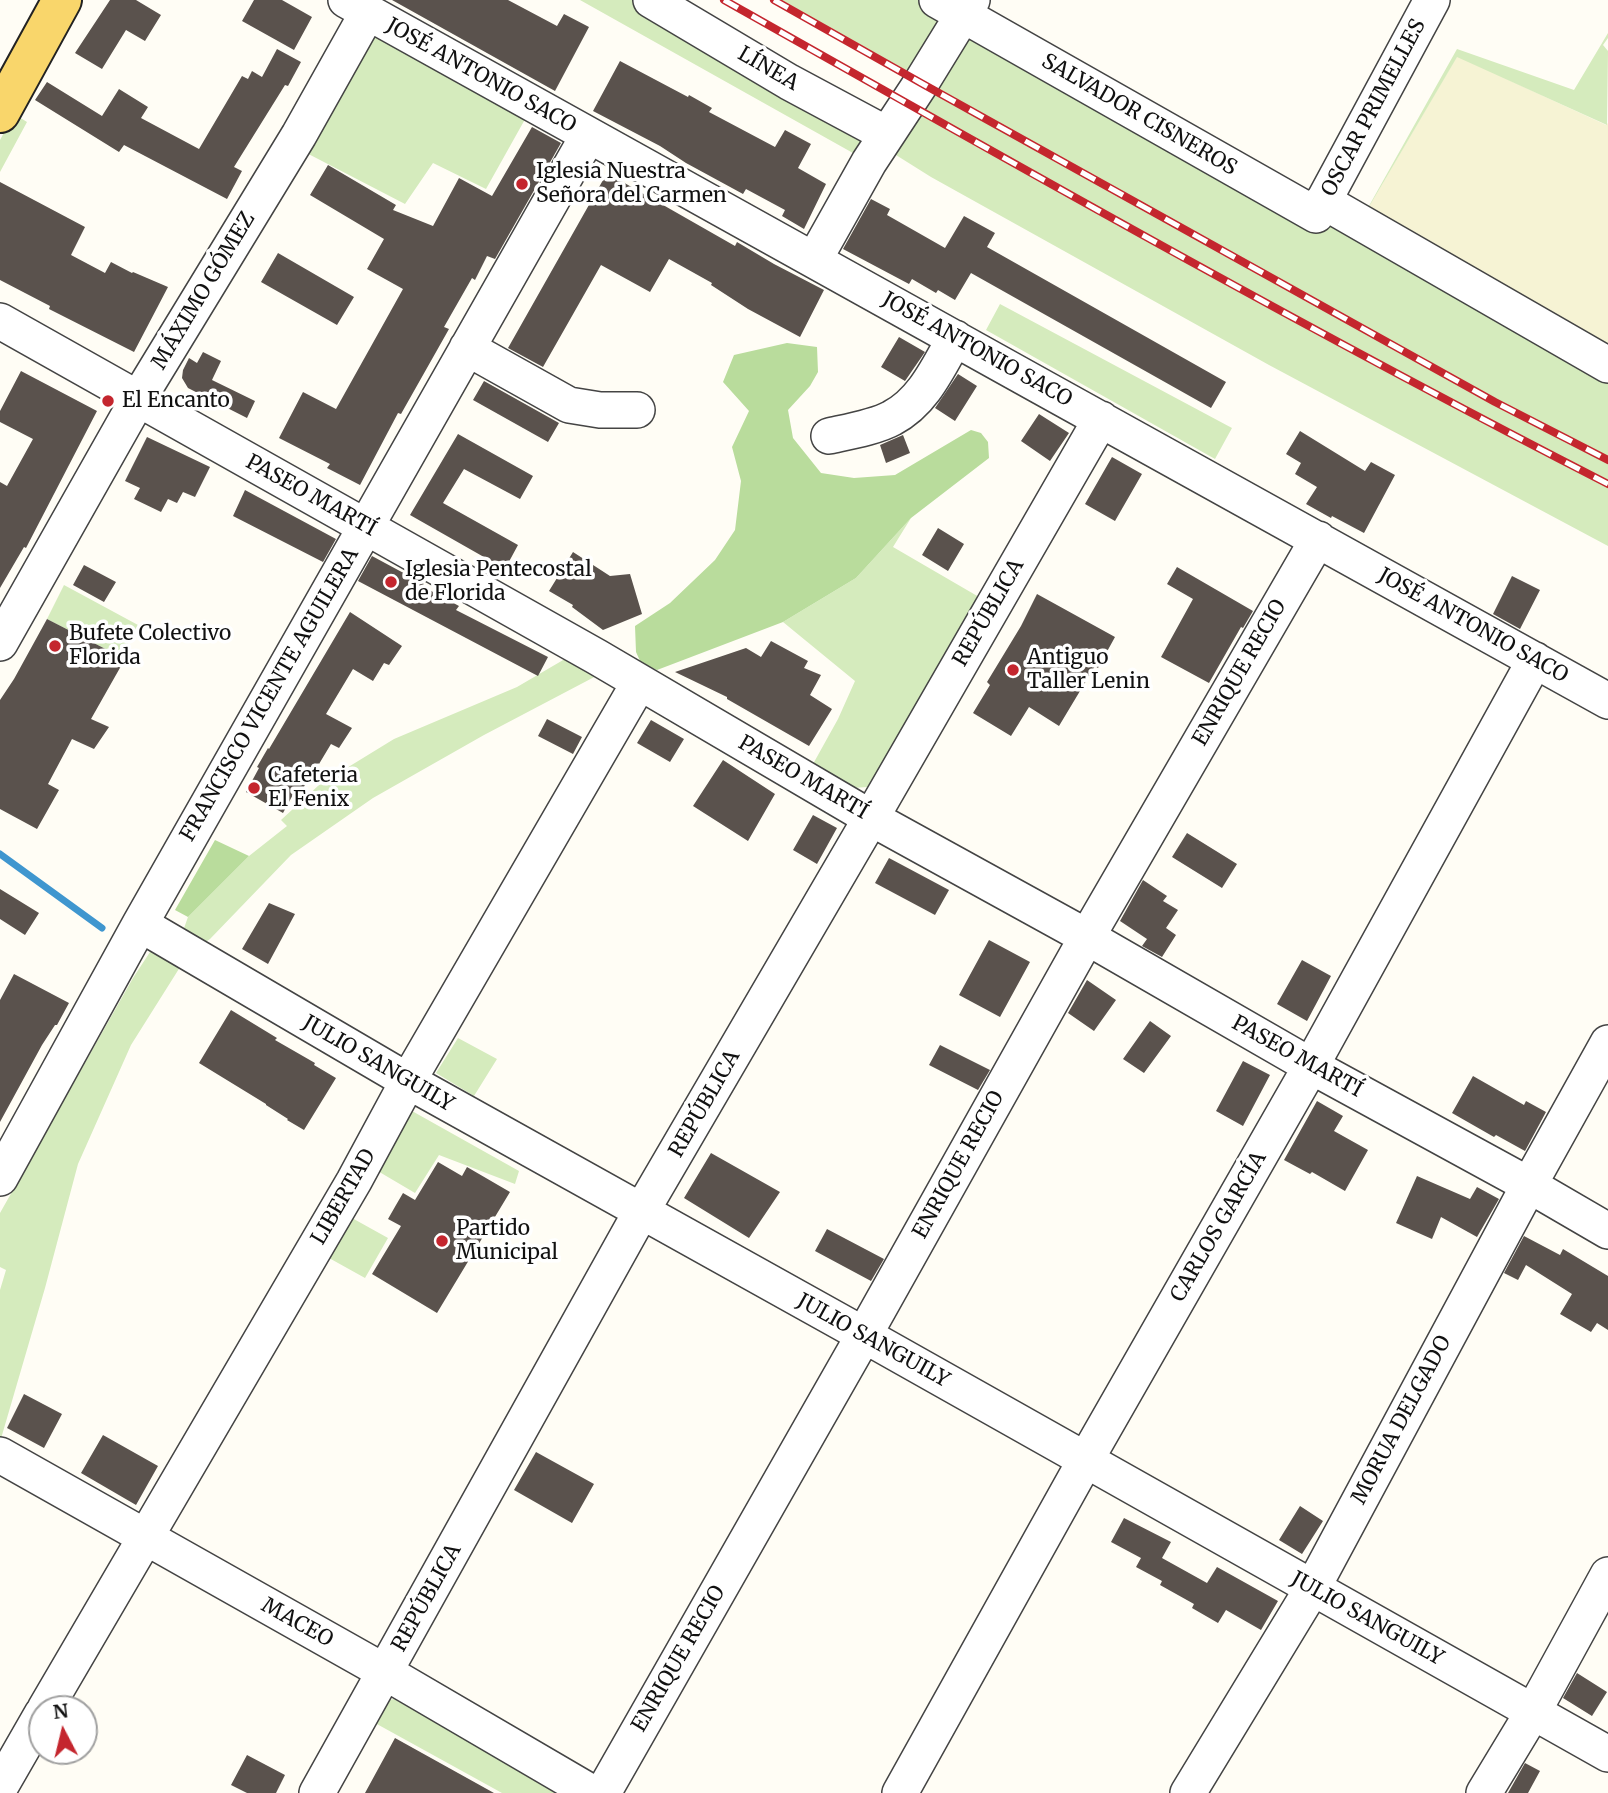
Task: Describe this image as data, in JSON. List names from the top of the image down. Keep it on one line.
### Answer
{"streets":{"street":["LÍNEA","JOSÉ ANTONIO SACO","OSCAR PRIMELLES","SALVADOR CISNEROS","MÁXIMO GÓMEZ","PASEO MARTÍ","REPÚBLICA","ENRIQUE RECIO","FRANCISCO VICENTE AGUILERA","JULIO SANGUILY","LIBERTAD","CARLOS GARCÍA","MORUA DELGADO","MACEO"]},"crossings":[["JOSÉ ANTONIO SACO","MÁXIMO GÓMEZ"],["JOSÉ ANTONIO SACO","REPÚBLICA"],["JOSÉ ANTONIO SACO","ENRIQUE RECIO"],["JOSÉ ANTONIO SACO","FRANCISCO VICENTE AGUILERA"],["JOSÉ ANTONIO SACO","CARLOS GARCÍA"],["OSCAR PRIMELLES","SALVADOR CISNEROS"],["MÁXIMO GÓMEZ","PASEO MARTÍ"],["PASEO MARTÍ","REPÚBLICA"],["PASEO MARTÍ","ENRIQUE RECIO"],["PASEO MARTÍ","FRANCISCO VICENTE AGUILERA"],["PASEO MARTÍ","LIBERTAD"],["PASEO MARTÍ","CARLOS GARCÍA"],["PASEO MARTÍ","MORUA DELGADO"],["REPÚBLICA","JULIO SANGUILY"],["REPÚBLICA","MACEO"],["ENRIQUE RECIO","JULIO SANGUILY"],["FRANCISCO VICENTE AGUILERA","JULIO SANGUILY"],["JULIO SANGUILY","LIBERTAD"],["JULIO SANGUILY","CARLOS GARCÍA"],["JULIO SANGUILY","MORUA DELGADO"],["LIBERTAD","MACEO"]],"places":["Iglesia Nuestra Señora del Carmen","El Encanto","Iglesia Pentecostal de Florida","Bufete Colectivo Florida","Antiguo Taller Lenin","Cafeteria El Fenix","Partido Municipal"],"north":"top"}
